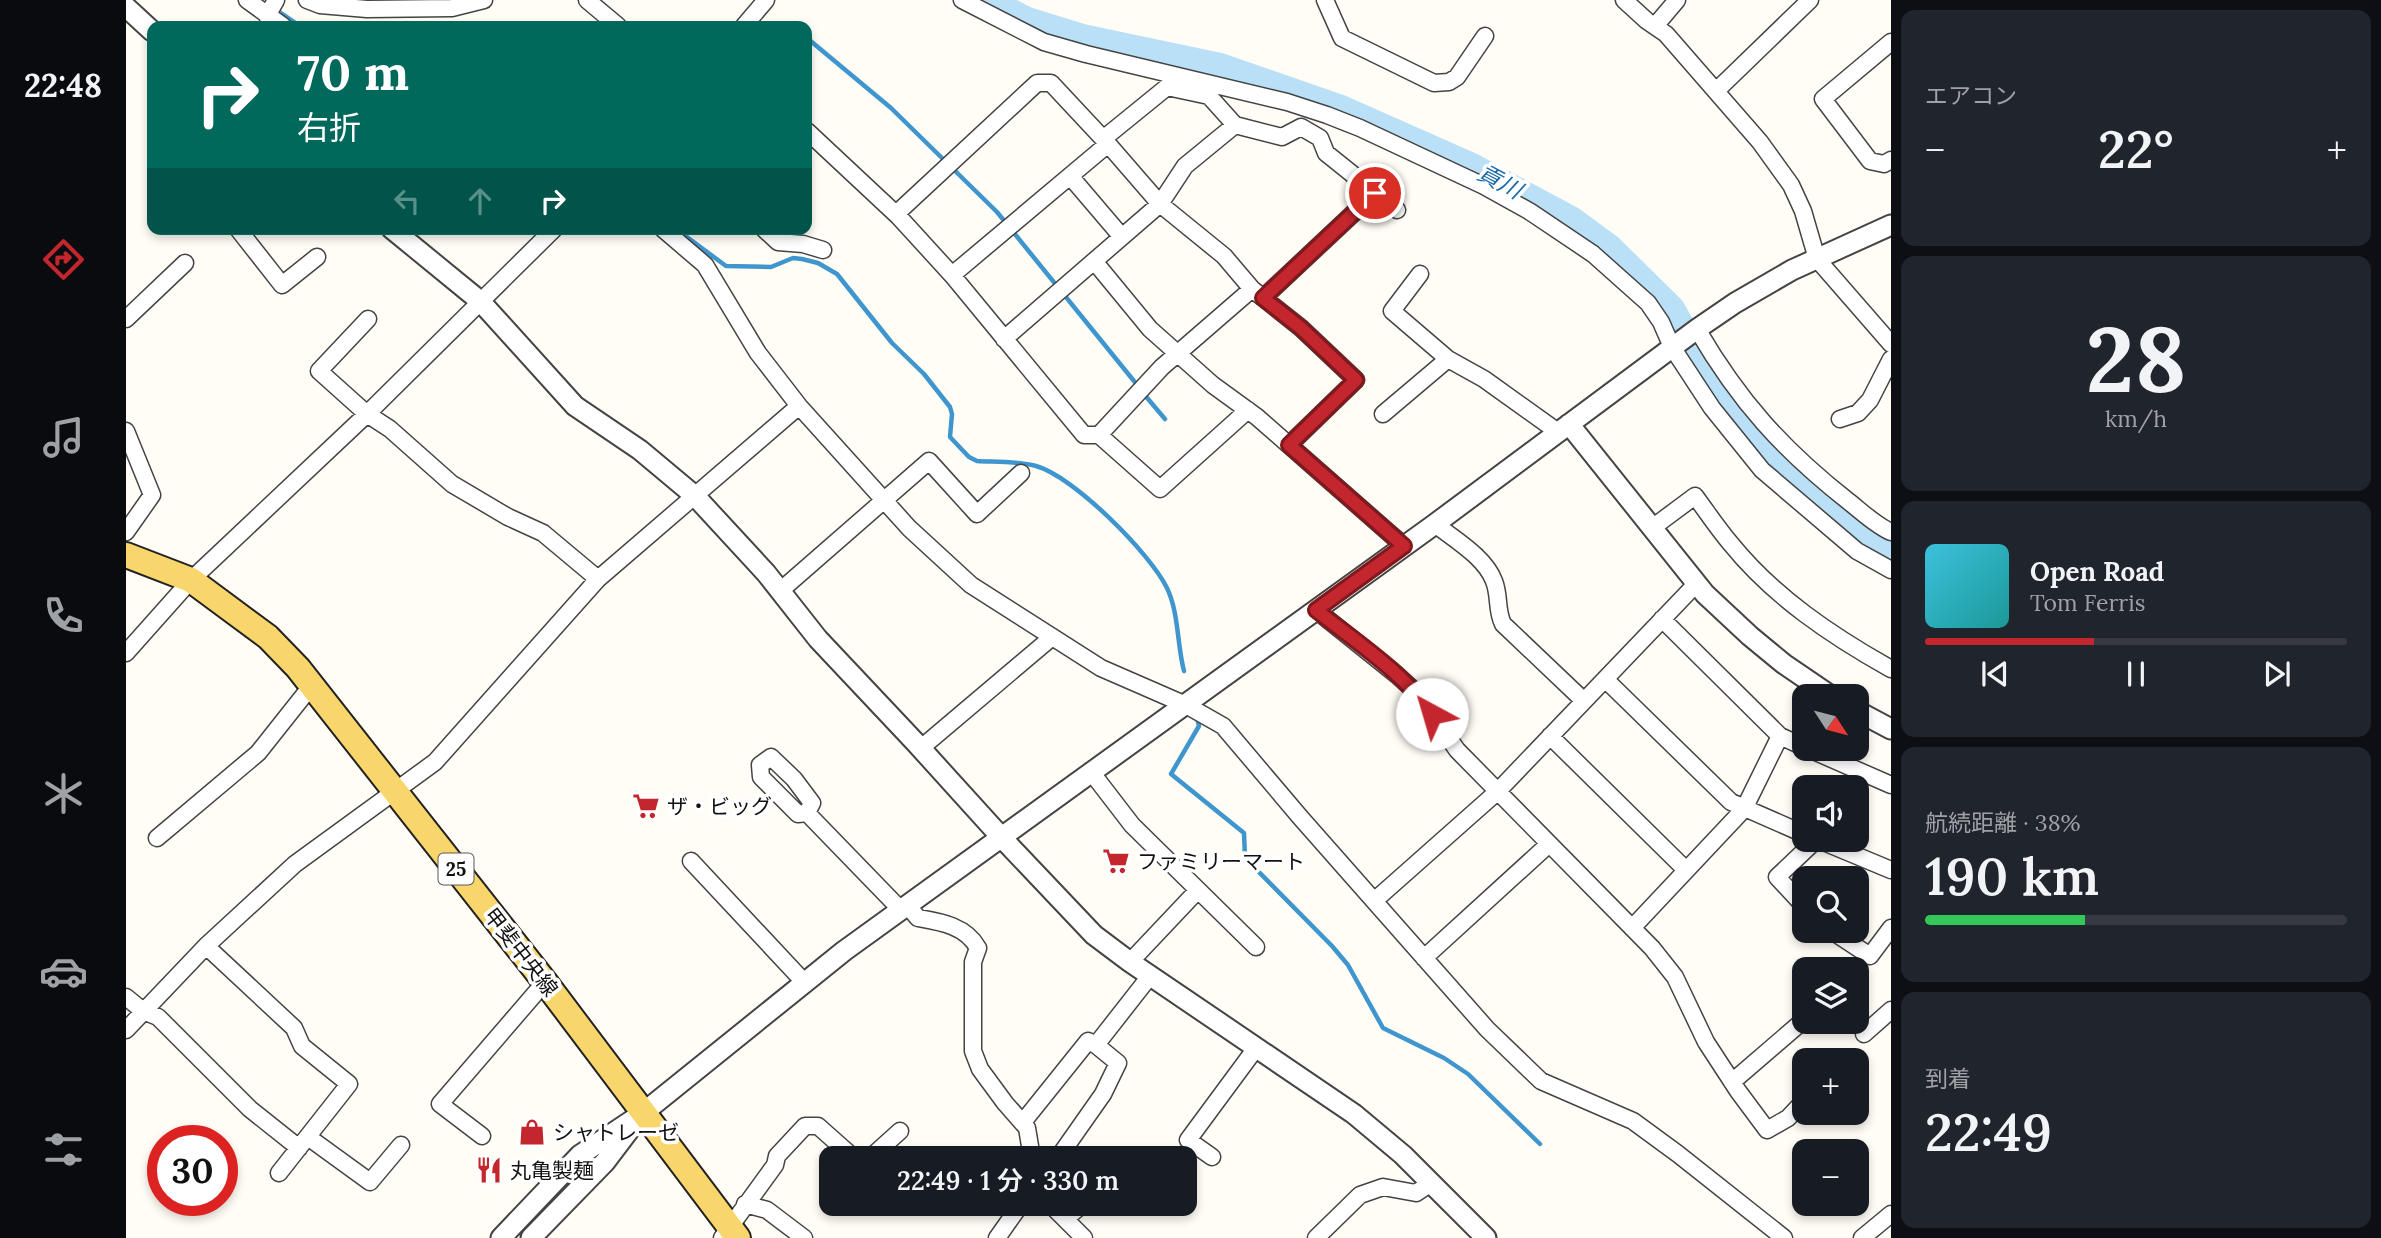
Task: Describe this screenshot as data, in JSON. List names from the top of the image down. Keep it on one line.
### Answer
{"streets":{"main road":["25","甲斐中央線"]},"water":["貢川"],"places":{"supermarket":["ザ・ビッグ","ファミリーマート"],"shop":["シャトレーゼ"],"restaurant":["丸亀製麺"]},"north":"bottom right","page":{"tabs":"22:48","tile":["エアコン",["28","km/h"],["航続距離 · 38%","190 km"],["到着","22:49"]],"turn":["70 m","右折"],"heat":["−","22°","+"],"song":["Open Road","Tom Ferris"],"map_buttons":["+","−"],"limit":"30","trip":"22:49 · 1 分 · 330 m"}}
